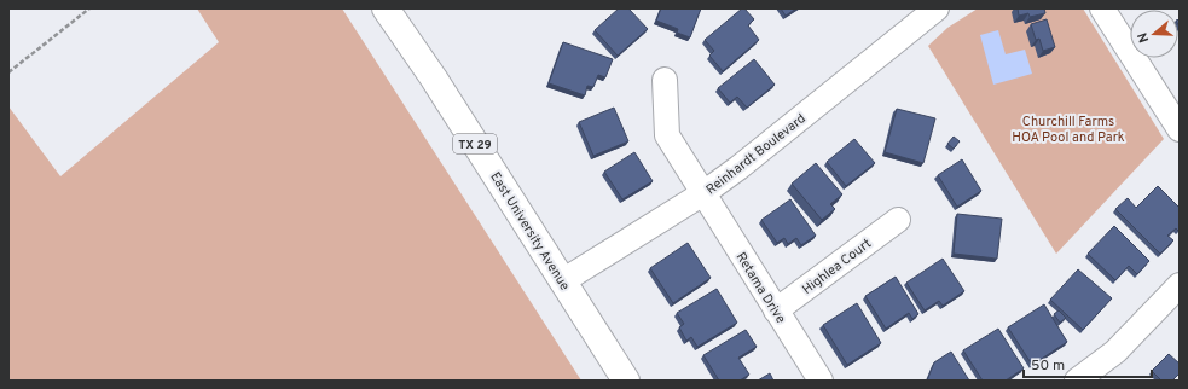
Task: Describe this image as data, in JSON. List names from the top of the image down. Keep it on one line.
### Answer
{"streets":{"main road":["TX 29","East University Avenue"],"street":["Reinhardt Boulevard","Highlea Court","Retama Drive"]},"crossings":[["Reinhardt Boulevard","East University Avenue"],["Reinhardt Boulevard","Retama Drive"],["Highlea Court","Retama Drive"]],"parks":["Churchill Farms HOA Pool and Park"],"scale_bar":"50 m","north":"left"}
